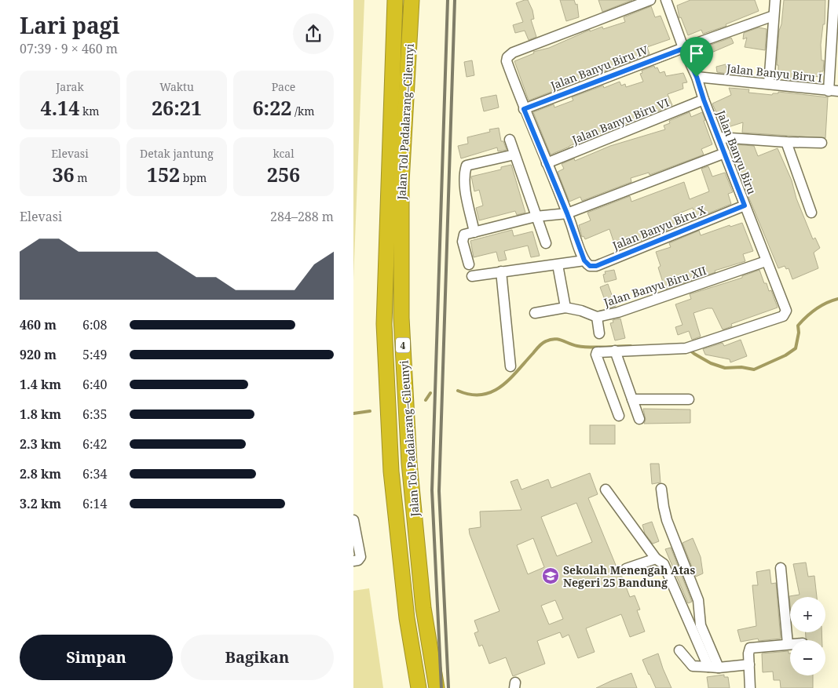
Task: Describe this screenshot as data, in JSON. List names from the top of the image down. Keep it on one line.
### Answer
{"streets":{"highway":["Jalan Tol Padalarang–Cileunyi","4"],"street":["Jalan Banyu Biru IV","Jalan Banyu Biru I","Jalan Banyu Biru VI","Jalan Banyu Biru","Jalan Banyu Biru X","Jalan Banyu Biru XII"]},"crossings":[["Jalan Banyu Biru IV","Jalan Banyu Biru"],["Jalan Banyu Biru I","Jalan Banyu Biru"],["Jalan Banyu Biru VI","Jalan Banyu Biru"],["Jalan Banyu Biru","Jalan Banyu Biru X"],["Jalan Banyu Biru","Jalan Banyu Biru XII"]],"places":{"school or university":["Sekolah Menengah Atas Negeri 25 Bandung"]},"page":{"heading":["Lari pagi","07:39 · 9 × 460 m"],"stats":[["Jarak","4.14 km"],["Waktu","26:21"],["Pace","6:22 /km"],["Elevasi","36 m"],["Detak jantung","152 bpm"],["kcal","256"]],"chart":["Elevasi","284–288 m"],"list":[{"name":"460 m","note":"6:08"},{"name":"920 m","note":"5:49"},{"name":"1.4 km","note":"6:40"},{"name":"1.8 km","note":"6:35"},{"name":"2.3 km","note":"6:42"},{"name":"2.8 km","note":"6:34"},{"name":"3.2 km","note":"6:14"}],"map_buttons":["+","−"],"buttons":["Simpan","Bagikan"]}}
